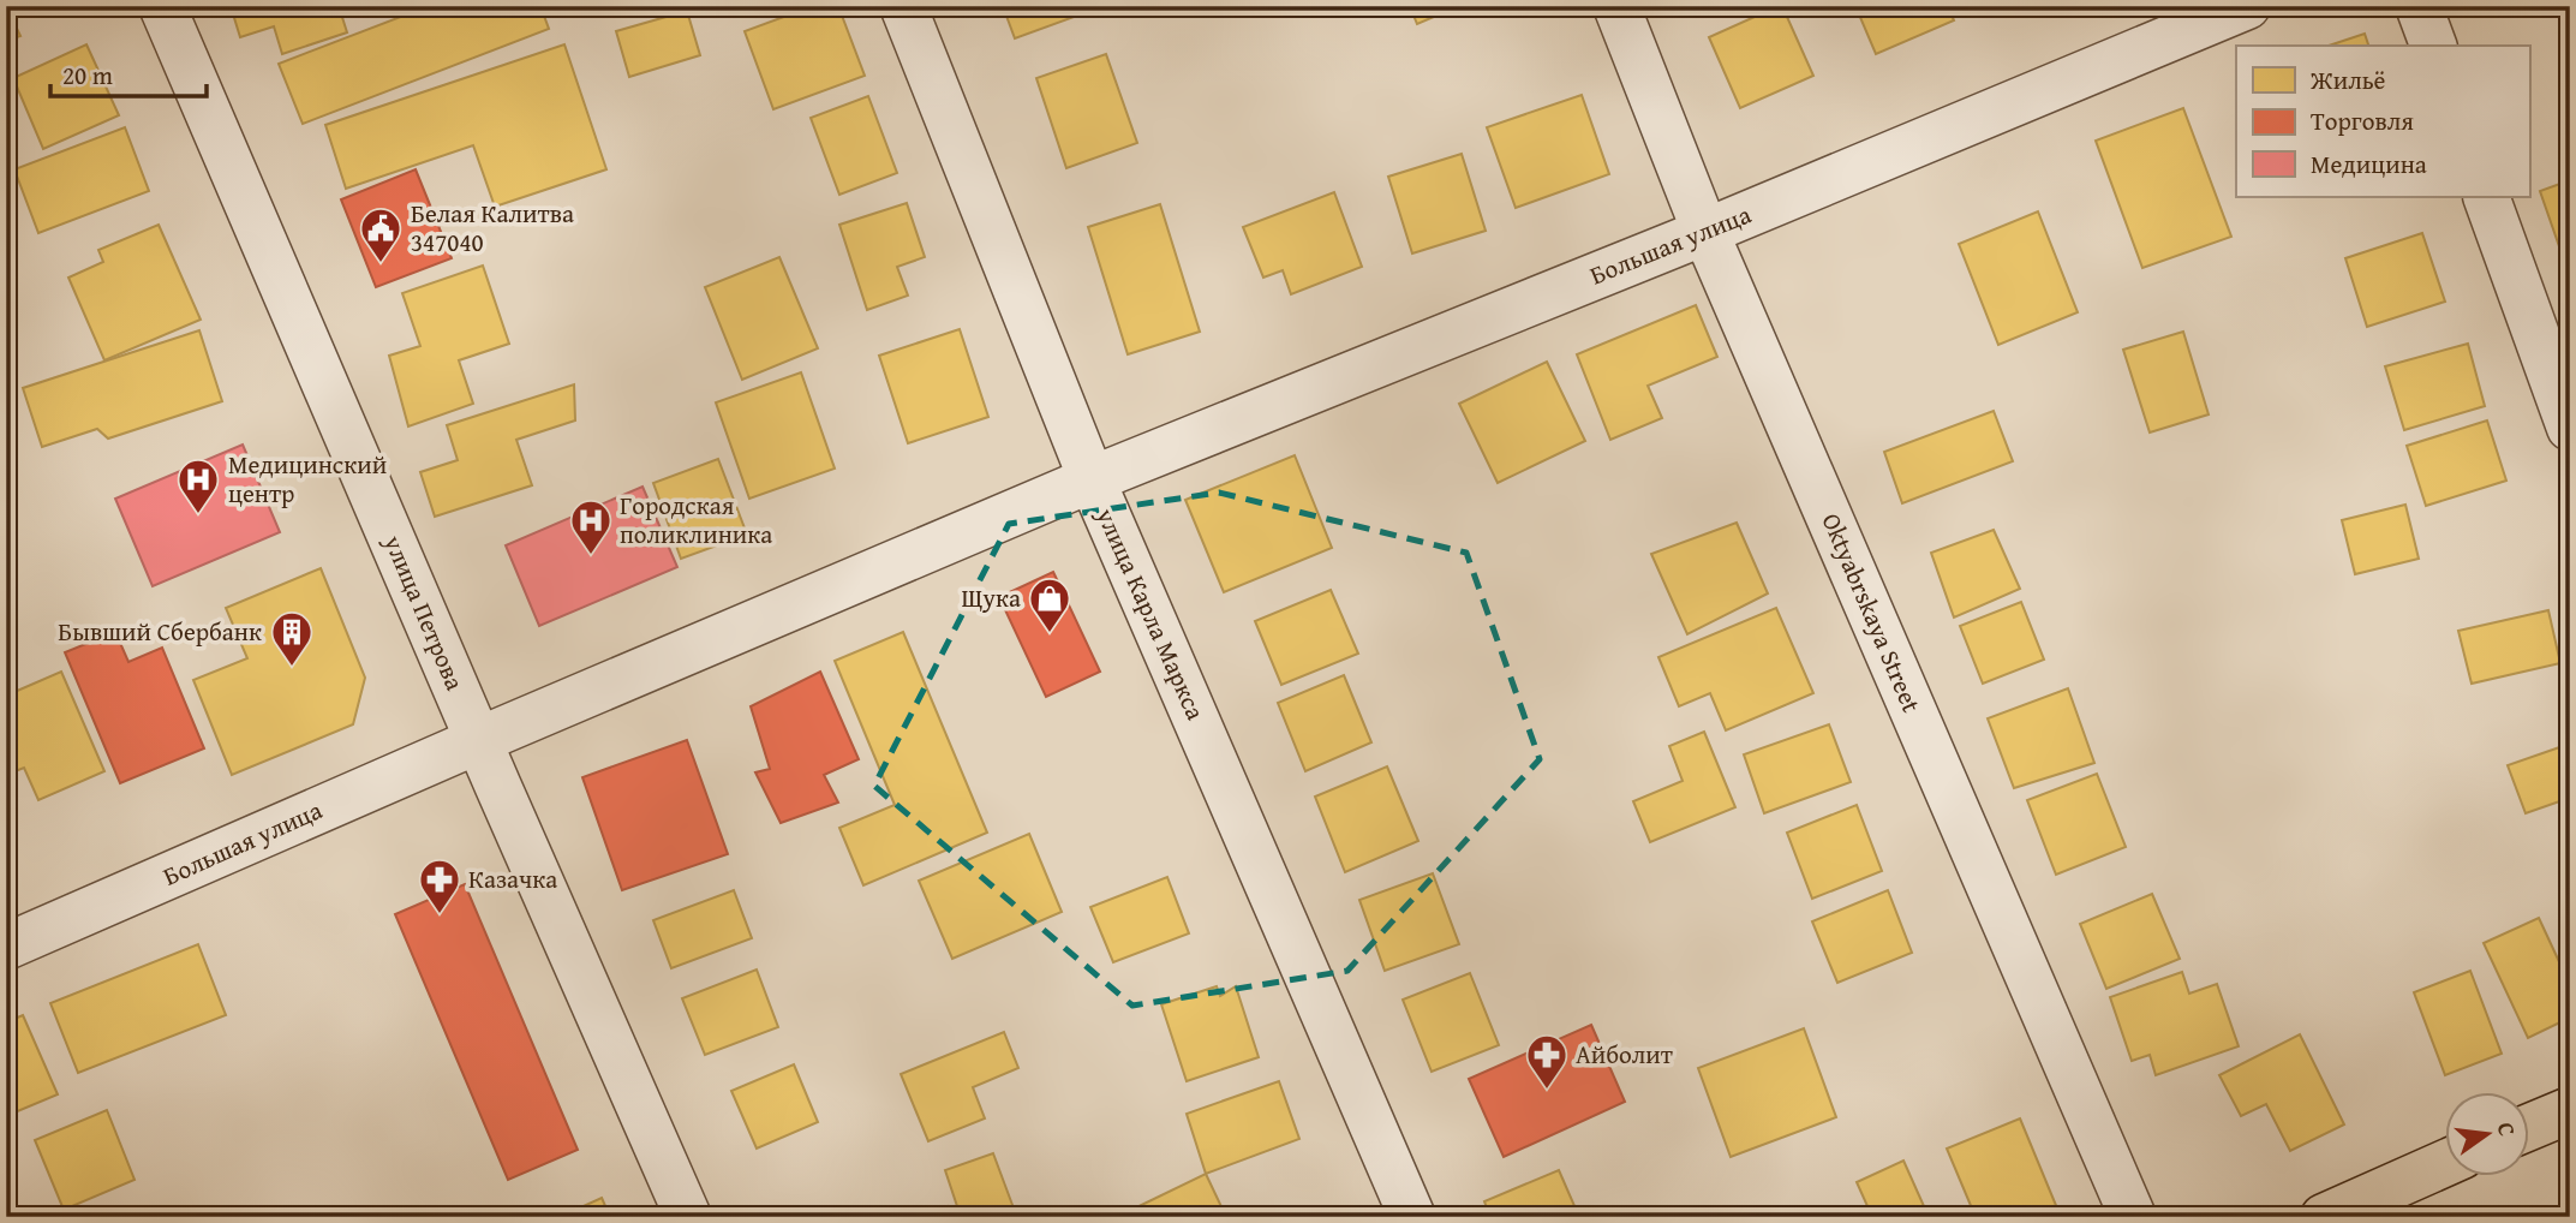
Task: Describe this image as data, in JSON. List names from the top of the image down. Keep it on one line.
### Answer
{"streets":{"street":["Большая улица","улица Петрова","Oktyabrskaya Street","улица Карла Маркса"]},"crossings":[["Большая улица","улица Петрова"],["Большая улица","Oktyabrskaya Street"],["Большая улица","улица Карла Маркса"]],"places":{"public building":["Белая Калитва 347040"],"hospital":["Медицинский центр","Городская поликлиника"],"shop":["Щука"],"building":["Бывший Сбербанк"],"pharmacy":["Казачка","Айболит"]},"legend":["Жильё","Торговля","Медицина"],"scale_bar":"20 m","north":"right"}
